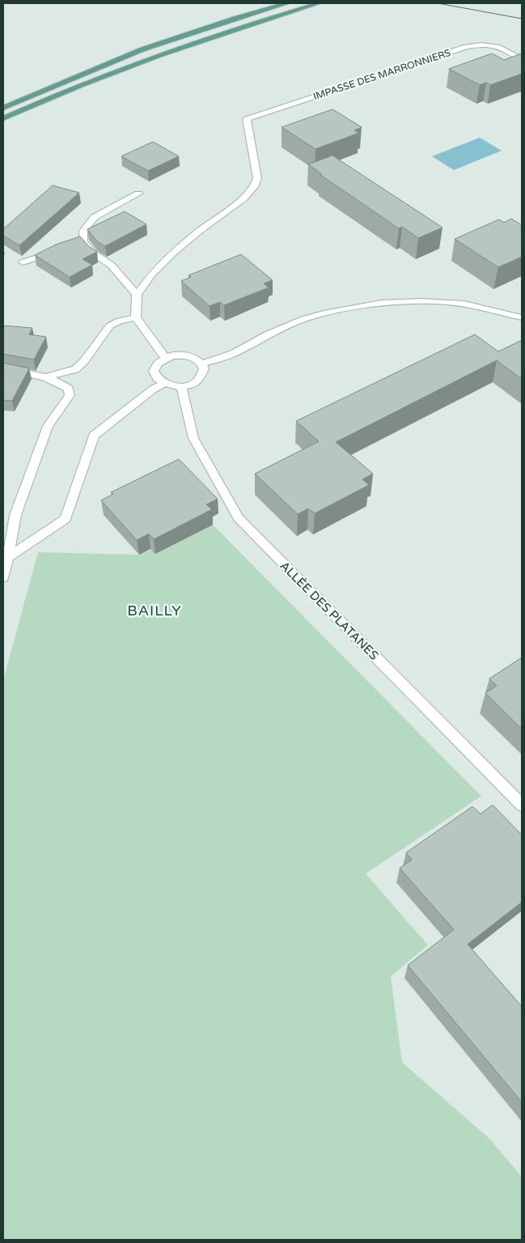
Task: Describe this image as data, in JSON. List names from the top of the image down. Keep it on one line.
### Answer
{"streets":{"street":["IMPASSE DES MARRONNIERS","ALLÉE DES PLATANES"]},"districts":["BAILLY"]}
